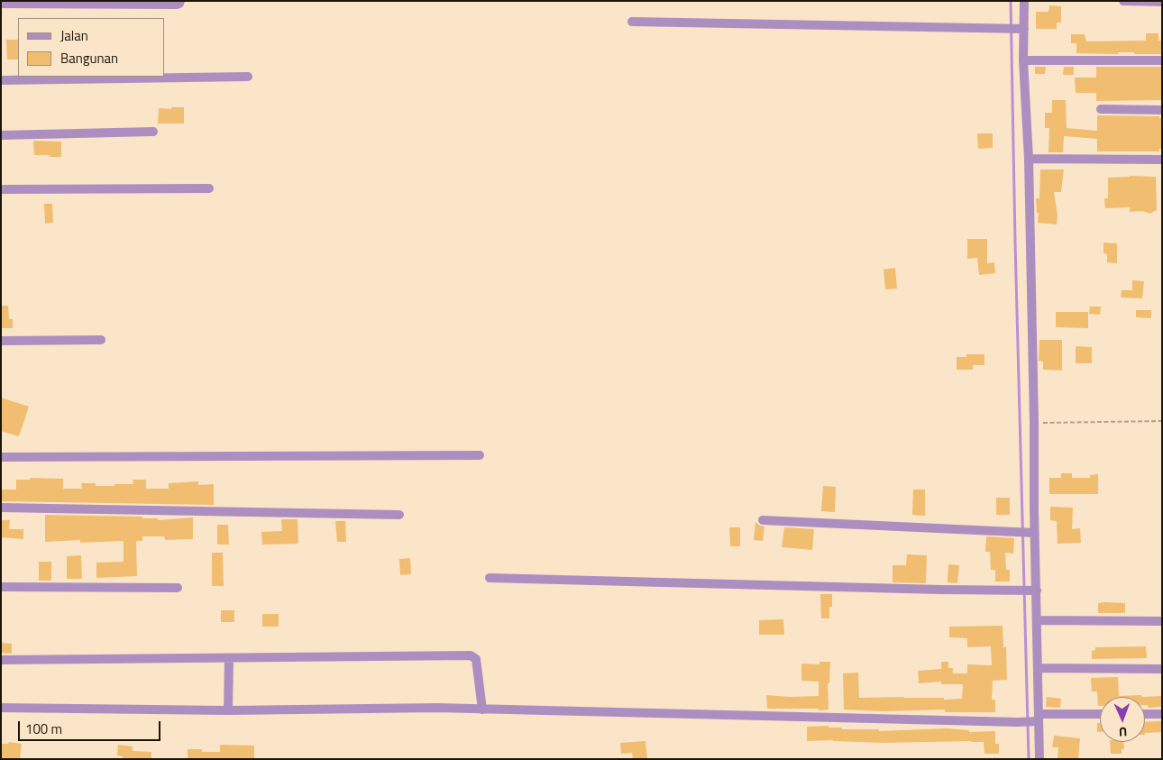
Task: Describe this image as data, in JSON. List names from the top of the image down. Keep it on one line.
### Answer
{"legend":["Jalan","Bangunan"],"scale_bar":"100 m","north":"bottom"}
